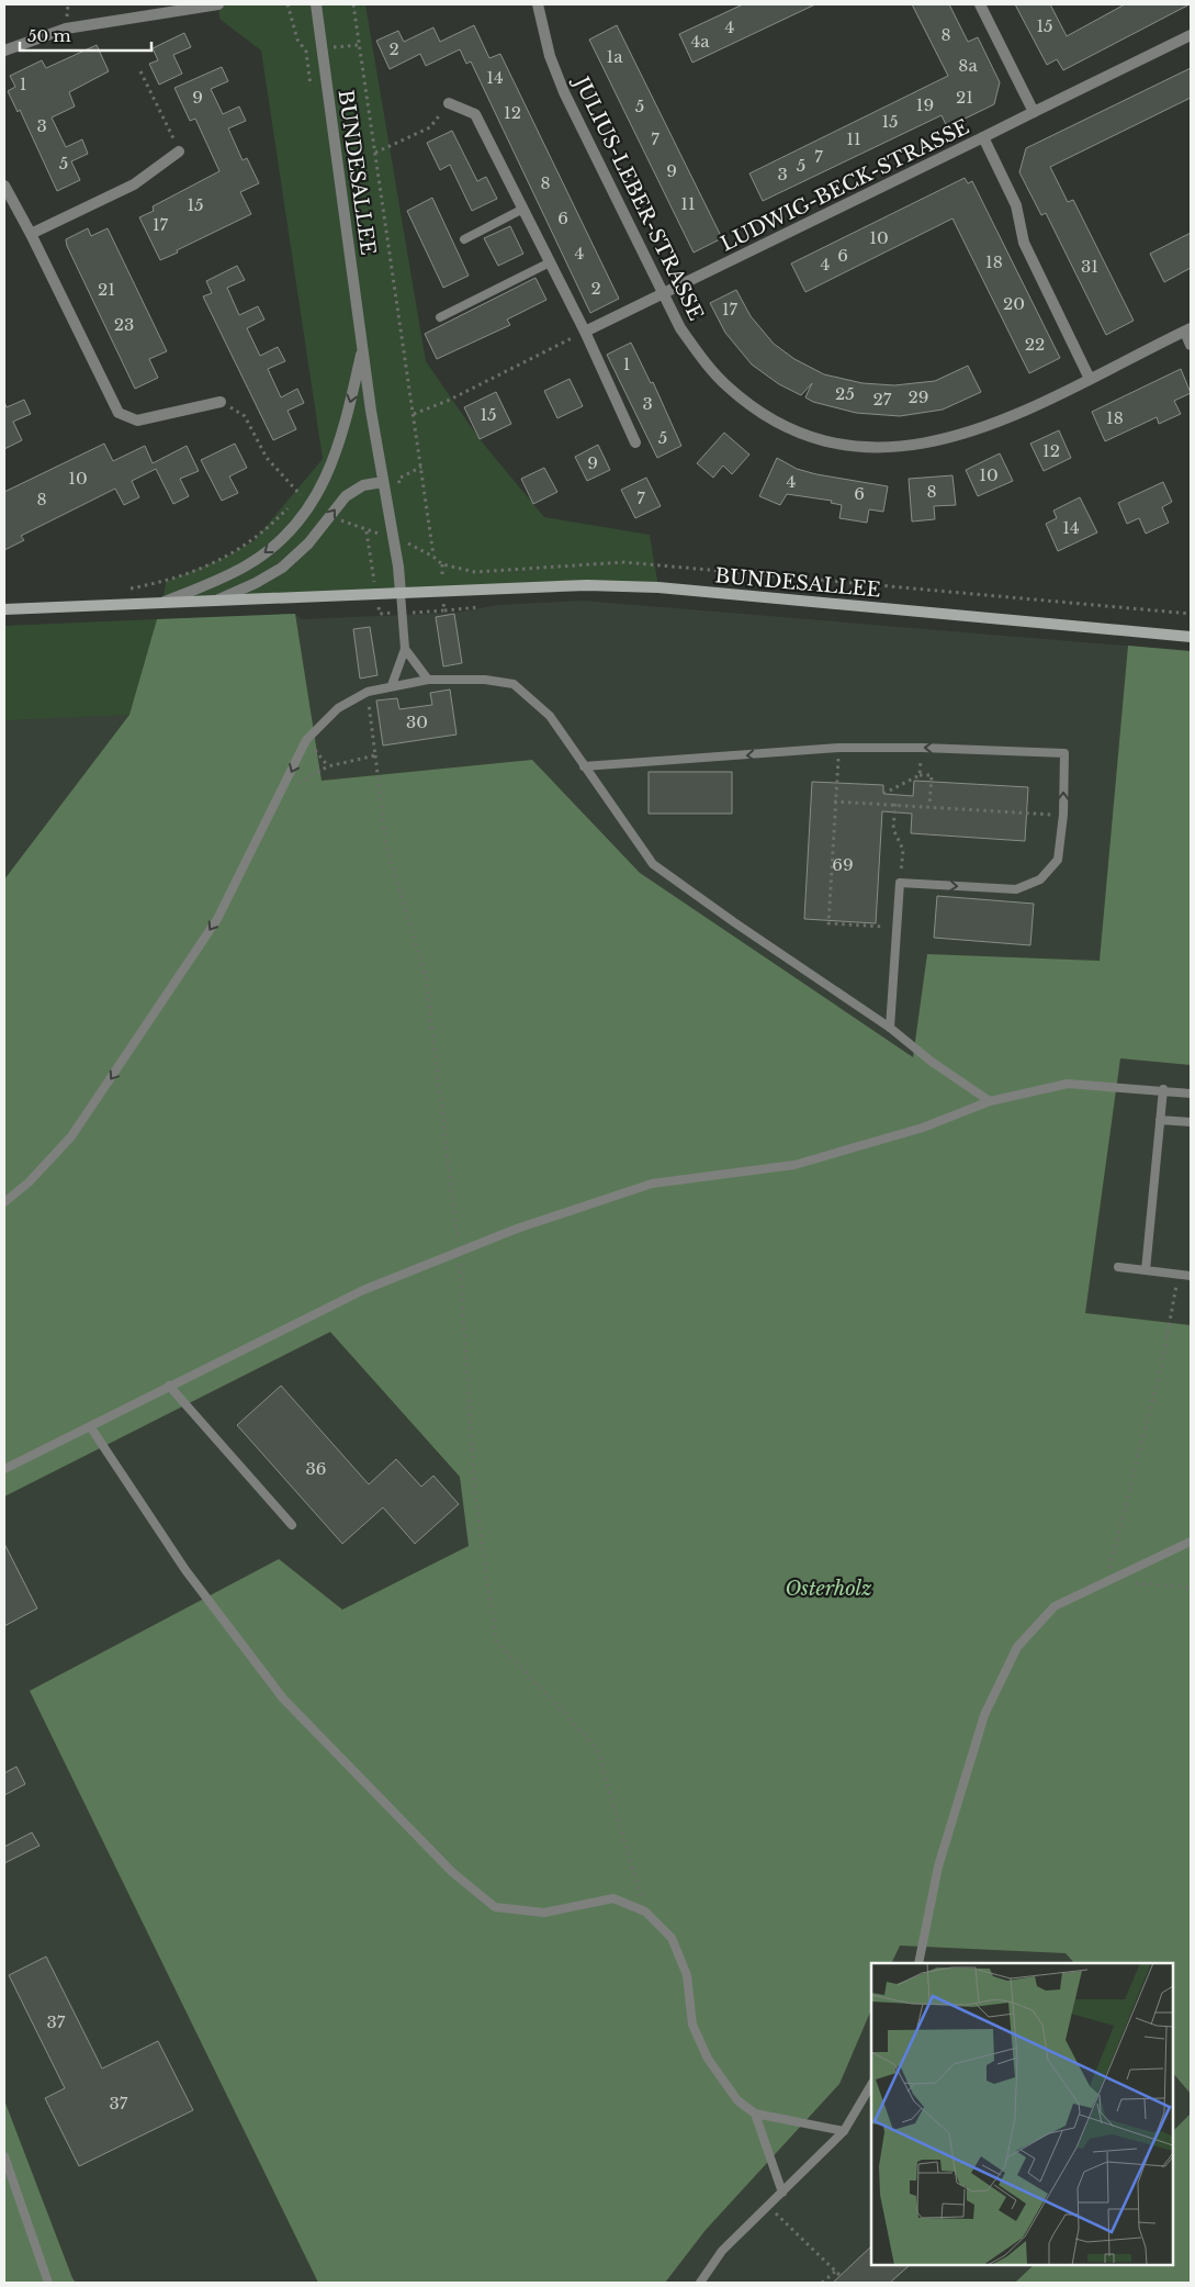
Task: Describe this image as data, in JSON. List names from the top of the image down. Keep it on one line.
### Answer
{"streets":{"main road":["BUNDESALLEE"],"street":["LUDWIG-BECK-STRASSE","JULIUS-LEBER-STRASSE"]},"crossings":[["LUDWIG-BECK-STRASSE","JULIUS-LEBER-STRASSE"]],"parks":["Osterholz"],"house_numbers":["15","4","8","4a","2","1a","8a","14","1","9","21","19","5","12","15","3","7","11","7","5","5","9","3","8","11","15","6","17","10","4","6","18","4","31","2","21","20","17","23","22","1","25","29","27","3","15","18","5","12","9","10","10","4","8","6","7","8","14","30","69","36","37","37"],"scale_bar":"50 m"}
